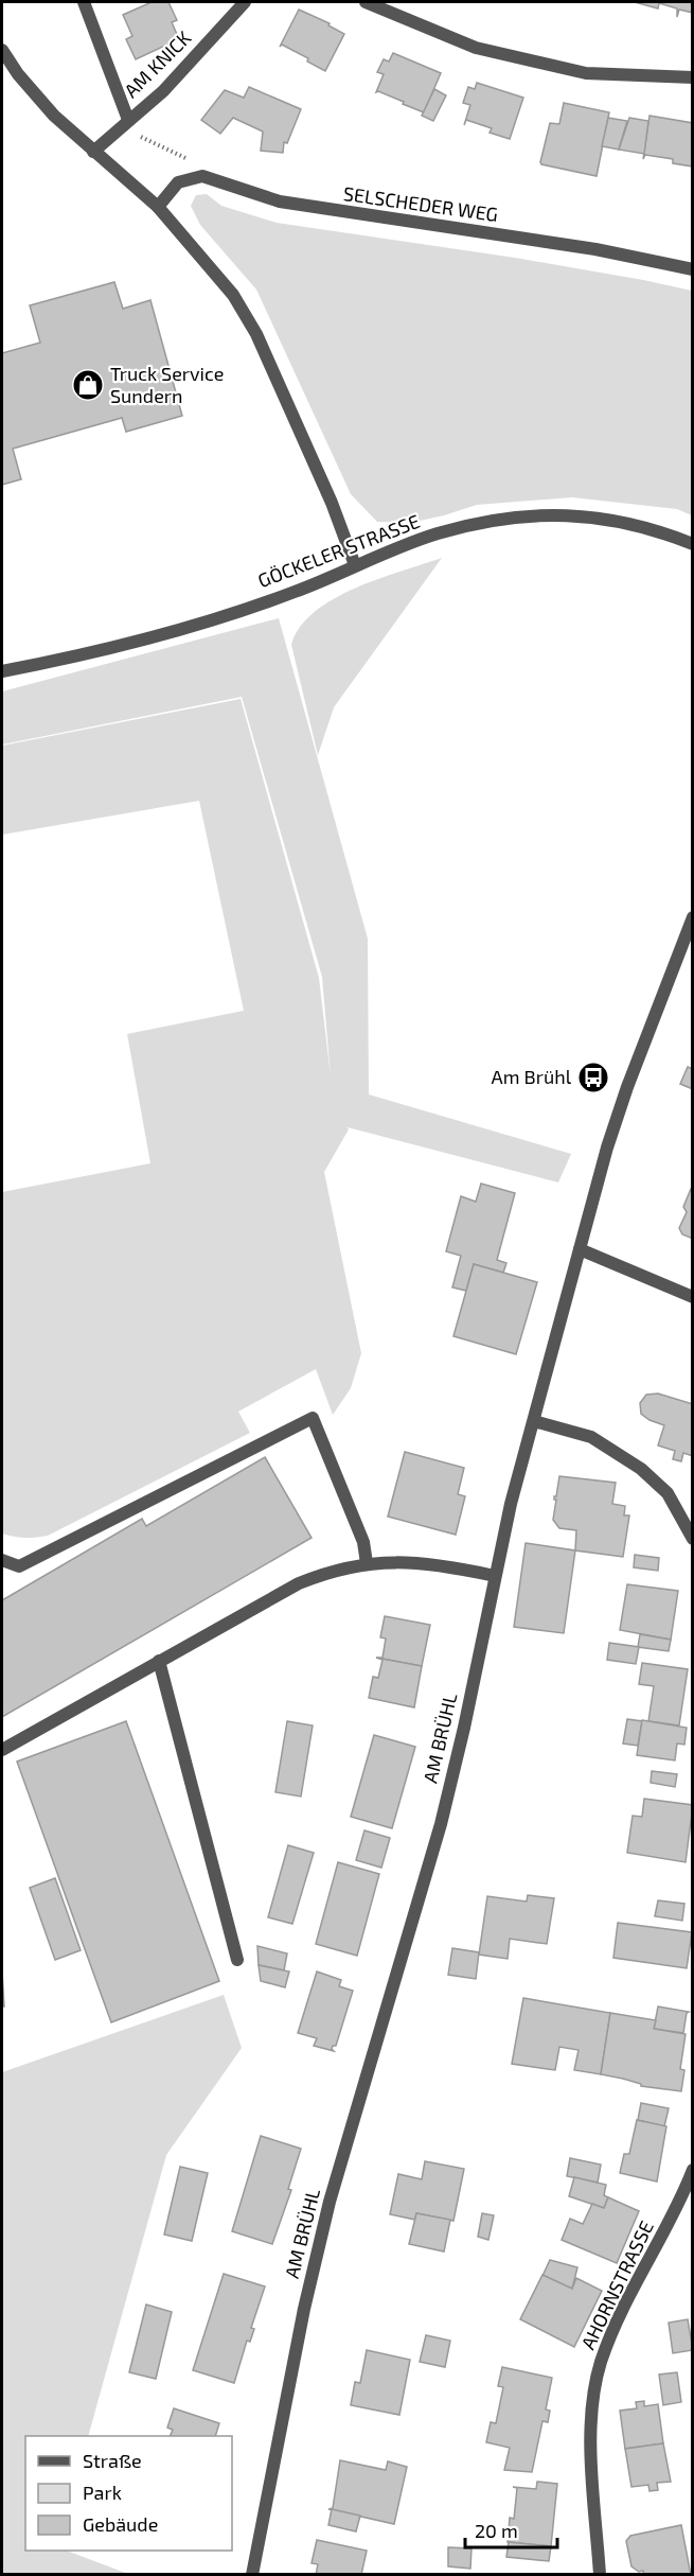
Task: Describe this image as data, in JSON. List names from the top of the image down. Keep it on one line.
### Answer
{"streets":{"street":["AM KNICK","SELSCHEDER WEG","GÖCKELER STRASSE","AM BRÜHL","AHORNSTRASSE"]},"places":{"shop":["Truck Service Sundern"],"bus stop":["Am Brühl"]},"legend":["Straße","Park","Gebäude"],"scale_bar":"20 m"}
